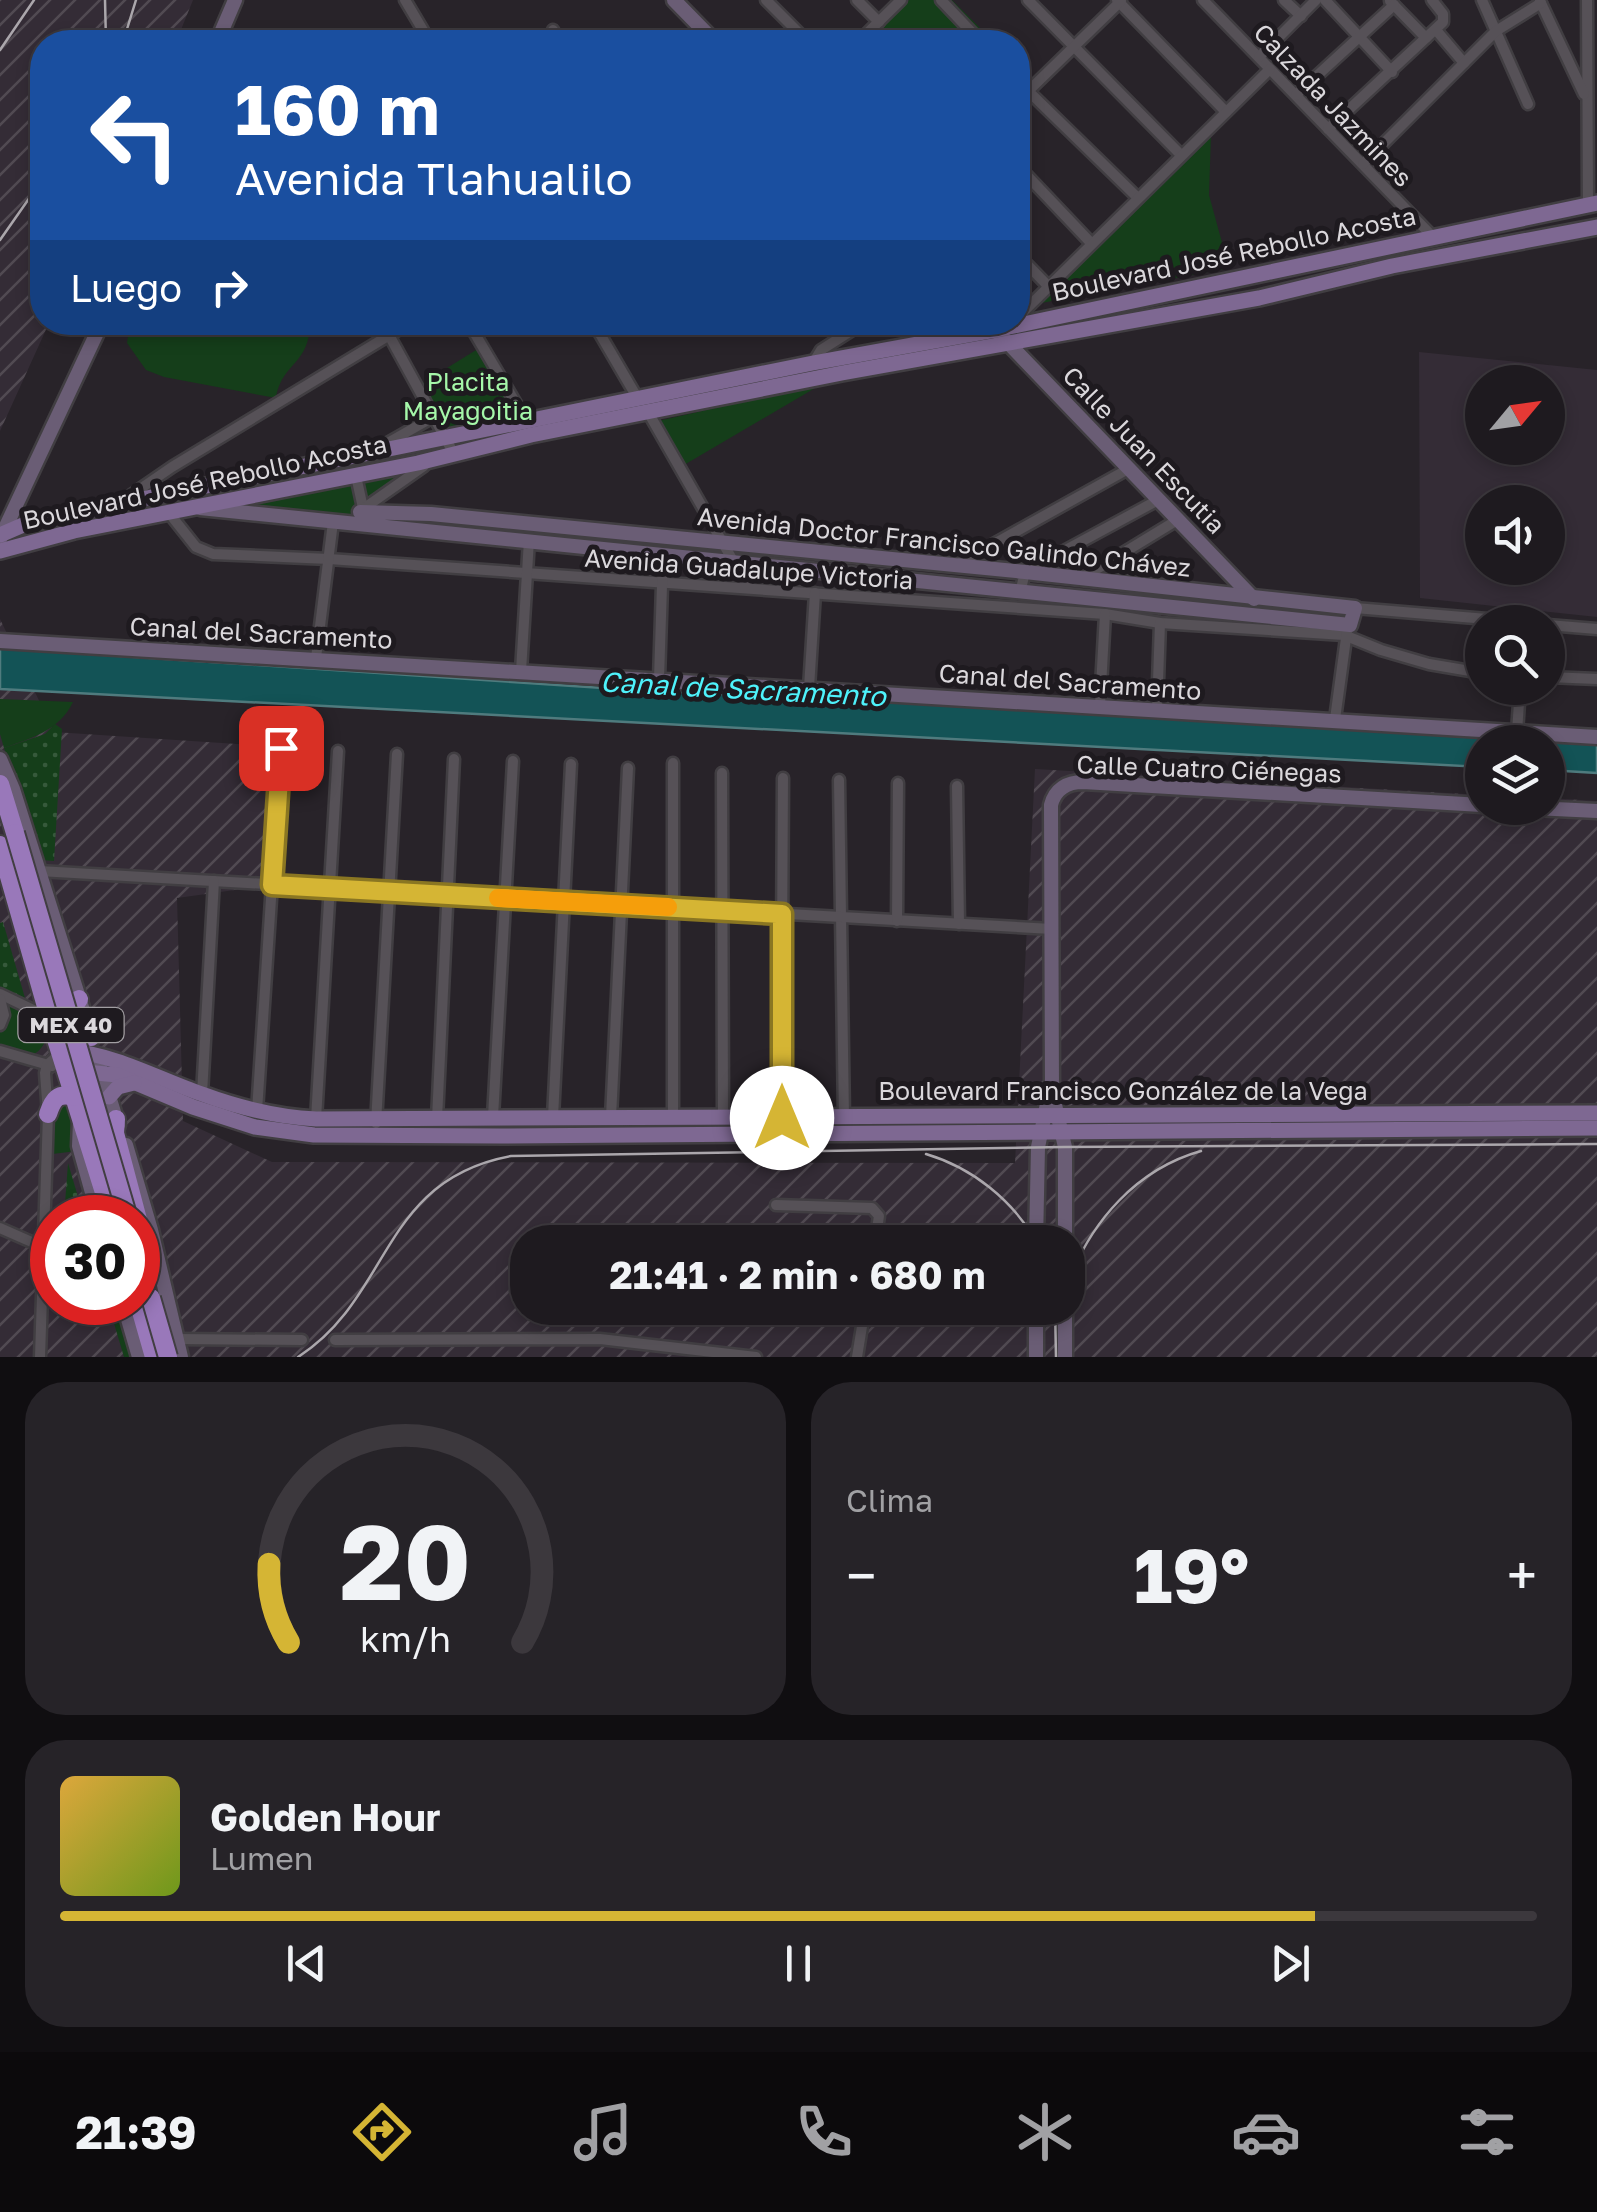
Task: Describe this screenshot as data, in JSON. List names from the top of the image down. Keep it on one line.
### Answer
{"streets":{"highway":["MEX 40"],"main road":["Boulevard José Rebollo Acosta","Boulevard Francisco González de la Vega"],"street":["Calzada Jazmines","Calle Juan Escutia","Avenida Doctor Francisco Galindo Chávez","Avenida Guadalupe Victoria","Canal del Sacramento","Calle Cuatro Ciénegas"]},"crossings":[["Calzada Jazmines","Boulevard José Rebollo Acosta"],["Boulevard José Rebollo Acosta","Avenida Doctor Francisco Galindo Chávez"],["Boulevard José Rebollo Acosta","Avenida Guadalupe Victoria"],["Calle Juan Escutia","Avenida Doctor Francisco Galindo Chávez"],["Avenida Doctor Francisco Galindo Chávez","Avenida Guadalupe Victoria"],["Calle Cuatro Ciénegas","Boulevard Francisco González de la Vega"],["MEX 40","Boulevard Francisco González de la Vega"]],"water":["Canal de Sacramento"],"parks":["Placita Mayagoitia"],"north":"top right","page":{"turn":["160 m","Avenida Tlahualilo"],"then":"Luego","limit":"30","trip":"21:41 · 2 min · 680 m","tile":"Clima","heat":["−","19°","+"],"song":["Golden Hour","Lumen"],"tabs":"21:39","gauge":["20","km/h"]}}
